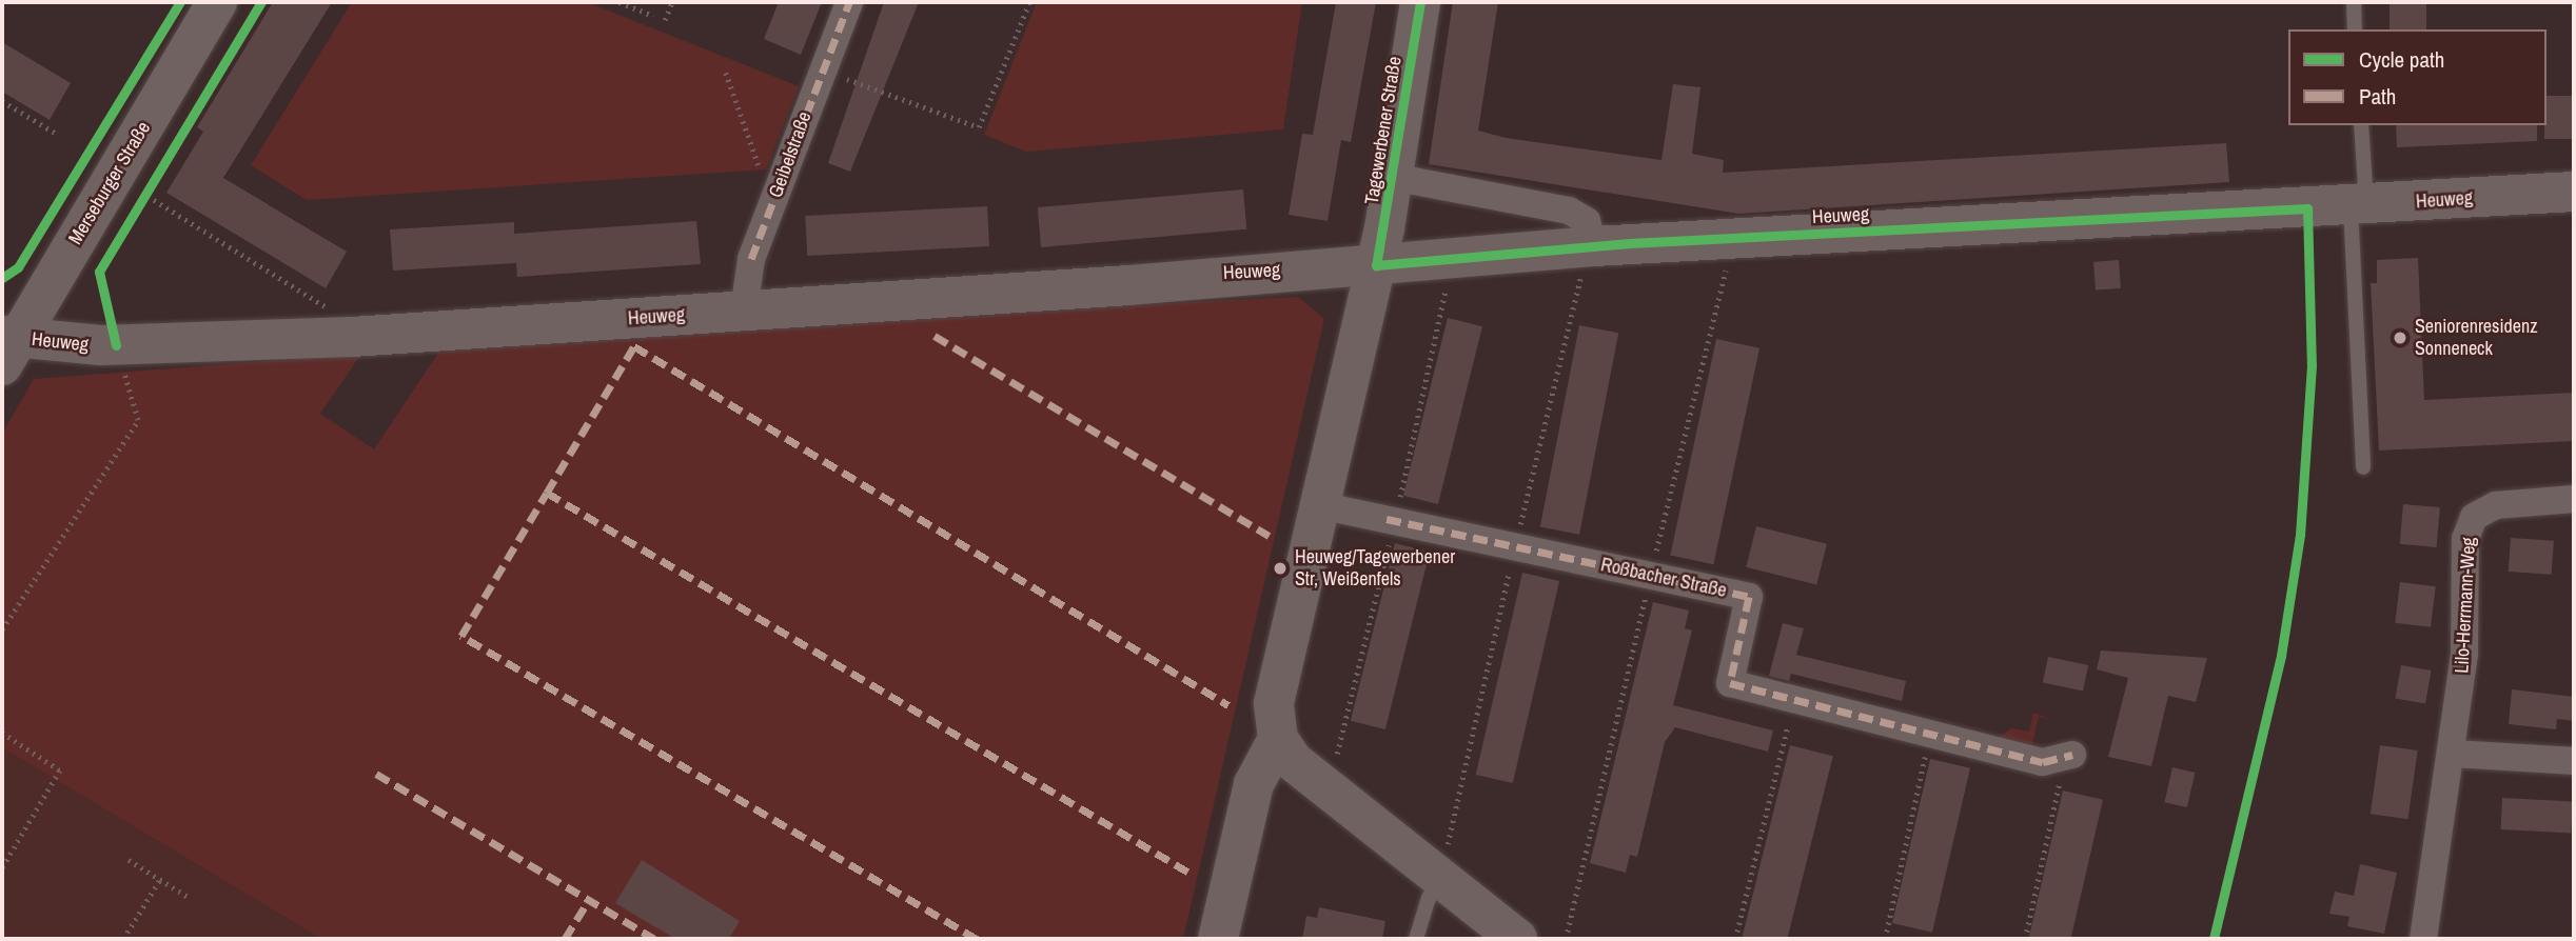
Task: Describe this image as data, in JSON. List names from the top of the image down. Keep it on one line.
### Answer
{"streets":{"street":["Tagewerbener Straße","Geibelstraße","Merseburger Straße","Heuweg","Roßbacher Straße","Lilo-Herrmann-Weg"]},"crossings":[["Tagewerbener Straße","Heuweg"],["Tagewerbener Straße","Roßbacher Straße"],["Geibelstraße","Heuweg"],["Merseburger Straße","Heuweg"]],"places":["Seniorenresidenz Sonneneck","Heuweg/Tagewerbener Str, Weißenfels"],"legend":["Cycle path","Path"]}
